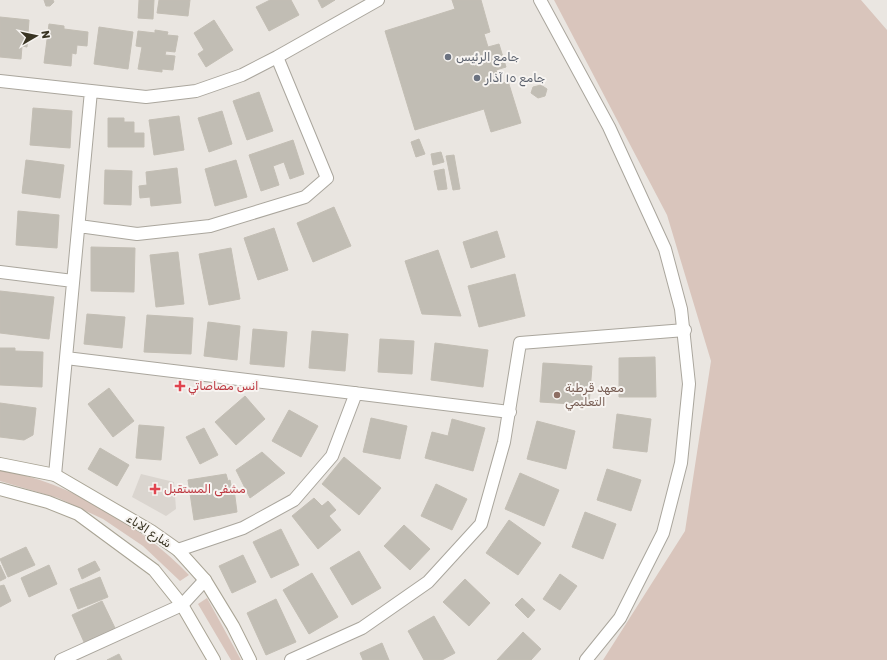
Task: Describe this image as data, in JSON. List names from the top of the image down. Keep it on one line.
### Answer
{"streets":{"street":["شارع الاباء"]},"places":{"other":["جامع الرئيس","جامع ١٥ آذار","معهد قرطبة التعليمي"],"health":["انس مصاصاتي","مشفى المستقبل"]},"north":"right"}
